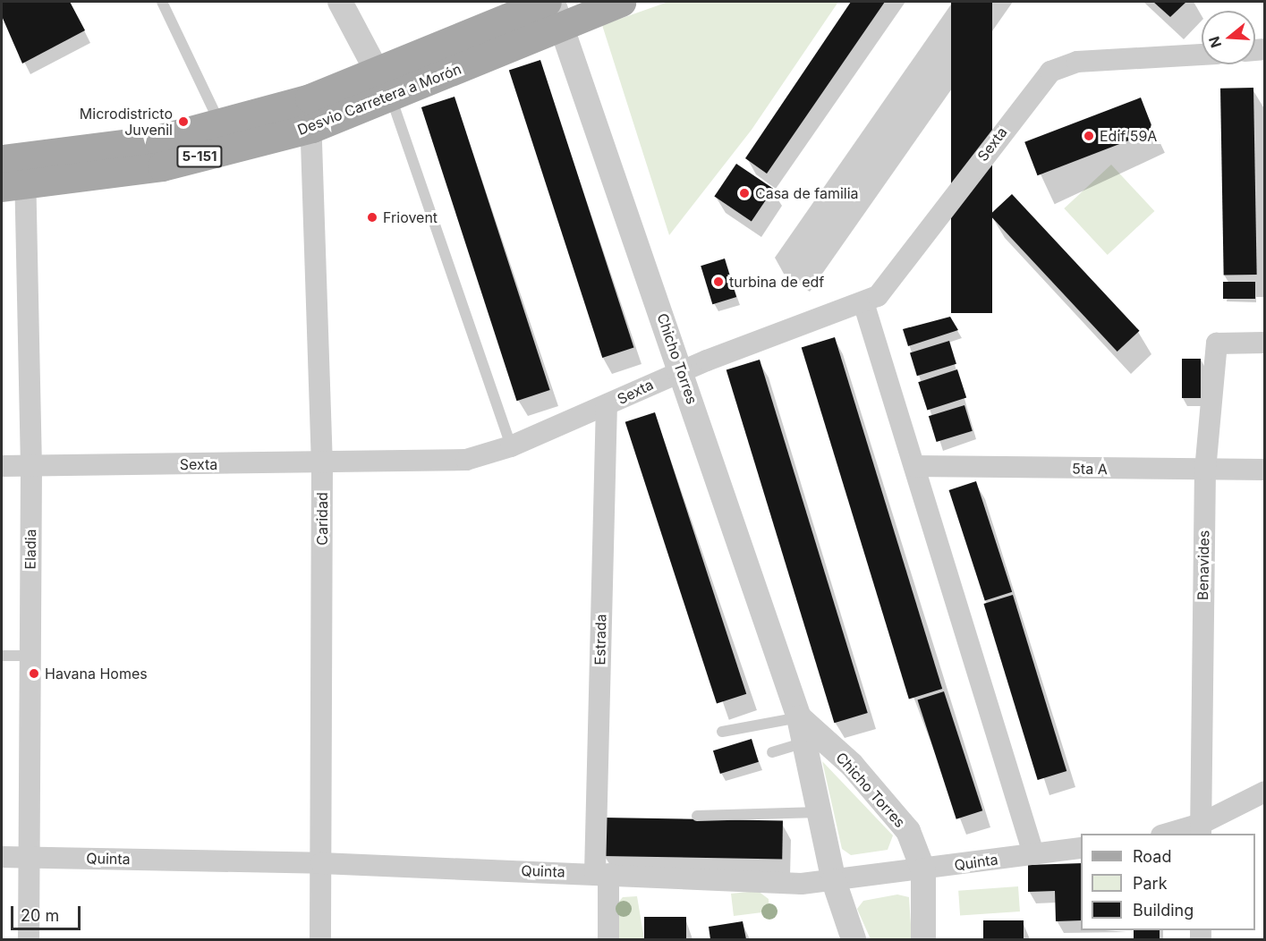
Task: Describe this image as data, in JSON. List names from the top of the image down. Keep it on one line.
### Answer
{"streets":{"main road":["Desvio Carretera a Morón","5-151"],"street":["Sexta","Chicho Torres","5ta A","Caridad","Eladia","Benavides","Estrada","Quinta"]},"crossings":[["Desvio Carretera a Morón","Chicho Torres"],["Desvio Carretera a Morón","Caridad"],["Desvio Carretera a Morón","Eladia"],["Sexta","Chicho Torres"],["Sexta","Caridad"],["Sexta","Eladia"],["Sexta","Estrada"],["Chicho Torres","Quinta"],["5ta A","Benavides"],["Caridad","Quinta"],["Eladia","Quinta"],["Estrada","Quinta"]],"places":["Microdistricto Juvenil","Edif 59A","Casa de familia","Friovent","turbina de edf","Havana Homes"],"legend":["Road","Park","Building"],"scale_bar":"20 m","north":"left"}
